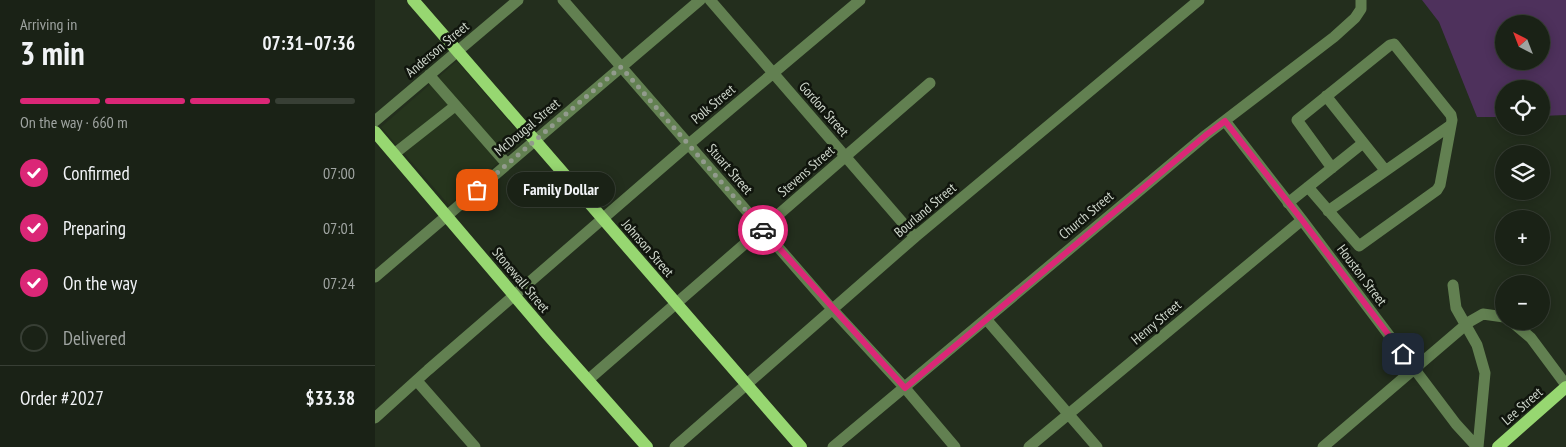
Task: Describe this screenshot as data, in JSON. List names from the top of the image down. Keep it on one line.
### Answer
{"streets":{"main road":["Johnson Street","Stonewall Street","Lee Street"],"street":["Anderson Street","Polk Street","Gordon Street","McDougal Street","Stuart Street","Stevens Street","Bourland Street","Church Street","Houston Street","Henry Street"]},"crossings":[["Anderson Street","Johnson Street"],["Polk Street","Gordon Street"],["Polk Street","Stuart Street"],["Polk Street","Johnson Street"],["Polk Street","Stonewall Street"],["Gordon Street","Stevens Street"],["Gordon Street","Bourland Street"],["McDougal Street","Stuart Street"],["McDougal Street","Johnson Street"],["McDougal Street","Stonewall Street"],["Stuart Street","Stevens Street"],["Stuart Street","Bourland Street"],["Stuart Street","Church Street"],["Stevens Street","Johnson Street"],["Stevens Street","Stonewall Street"],["Bourland Street","Johnson Street"],["Church Street","Houston Street"],["Houston Street","Henry Street"]],"places":["Family Dollar"],"north":"top left","page":{"heading":["3 min","Arriving in","07:31–07:36"],"panel":["Order #2027","$33.38"],"map_buttons":["+","−"],"bar":"On the way · 660 m","list":[["Confirmed","07:00"],["Preparing","07:01"],["On the way","07:24"],"Delivered"],"bubble":"Family Dollar"}}
